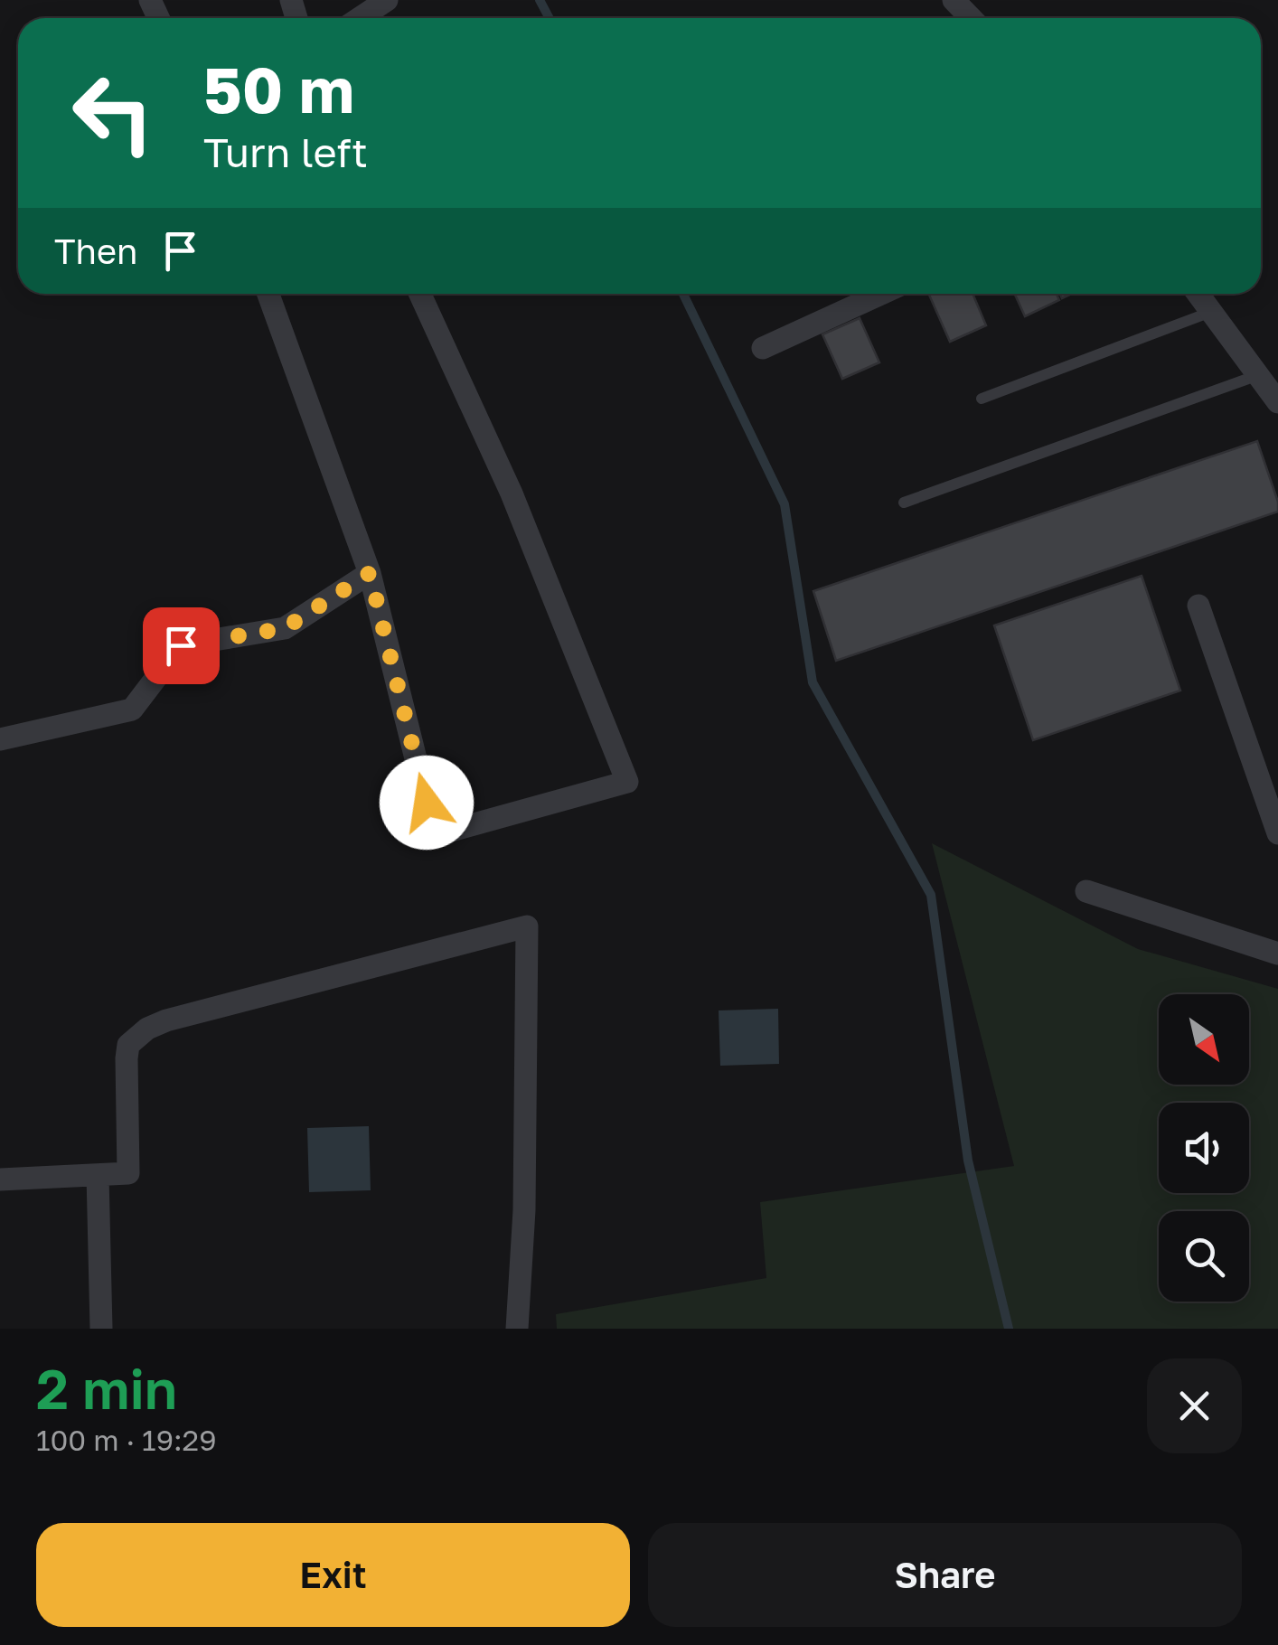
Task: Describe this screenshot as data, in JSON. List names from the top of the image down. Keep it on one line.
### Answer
{"north":"bottom right","page":{"turn":["50 m","Turn left"],"then":"Then","heading":["2 min","100 m · 19:29"],"buttons":["Exit","Share"]}}
